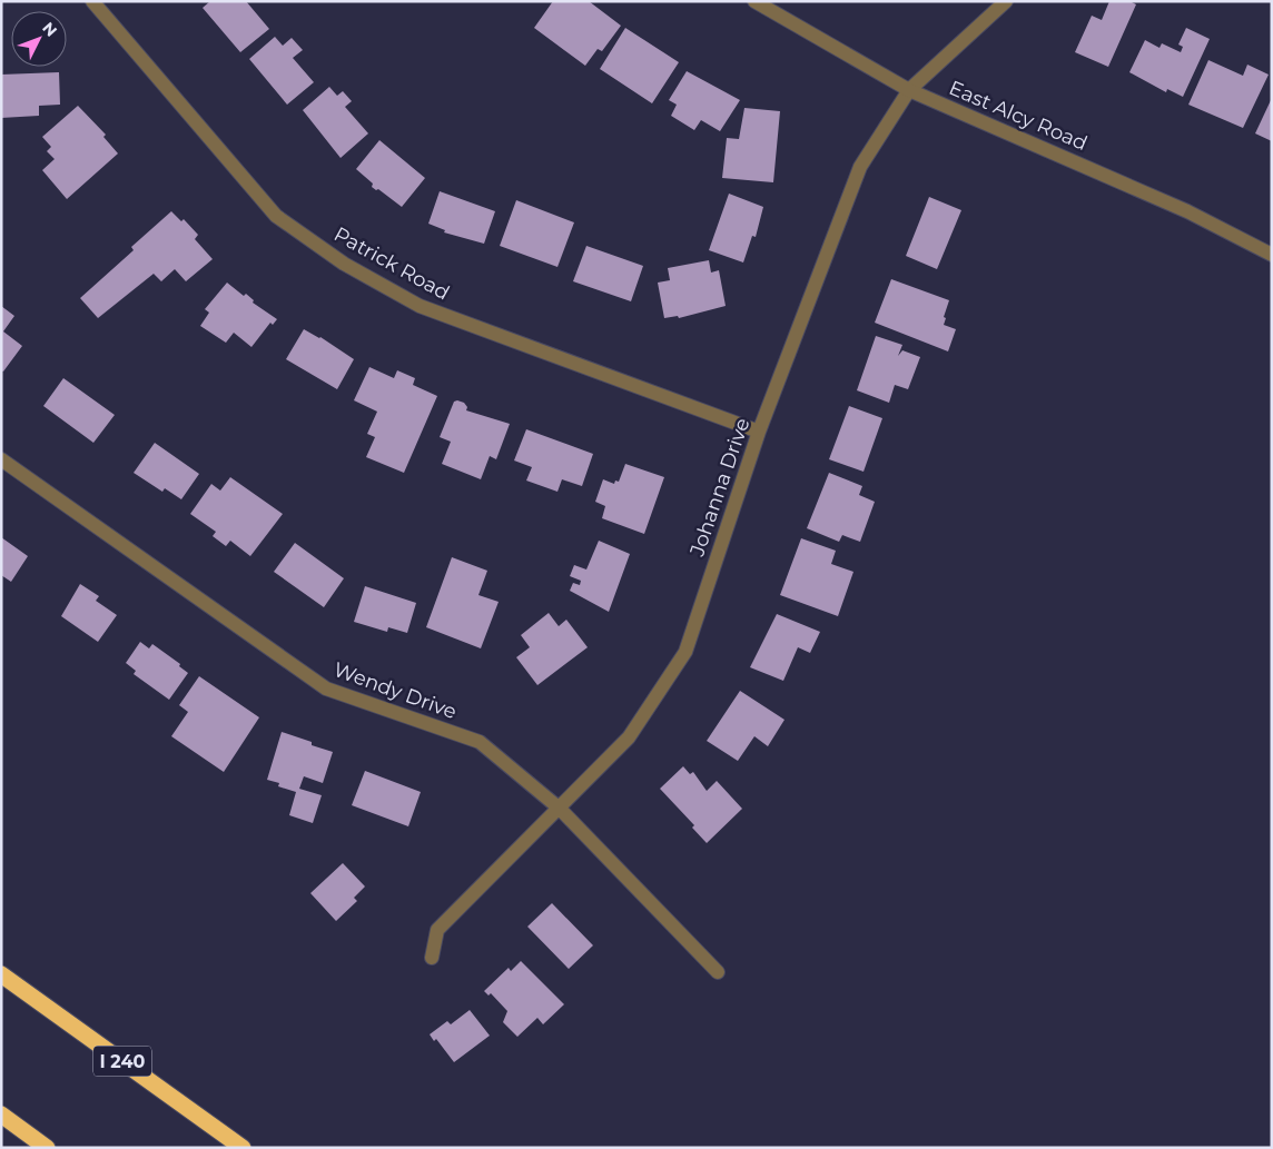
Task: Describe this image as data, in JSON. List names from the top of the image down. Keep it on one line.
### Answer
{"streets":{"highway":["I 240"],"street":["East Alcy Road","Patrick Road","Johanna Drive","Wendy Drive"]},"crossings":[["East Alcy Road","Johanna Drive"],["Patrick Road","Johanna Drive"],["Johanna Drive","Wendy Drive"]],"north":"top right"}
